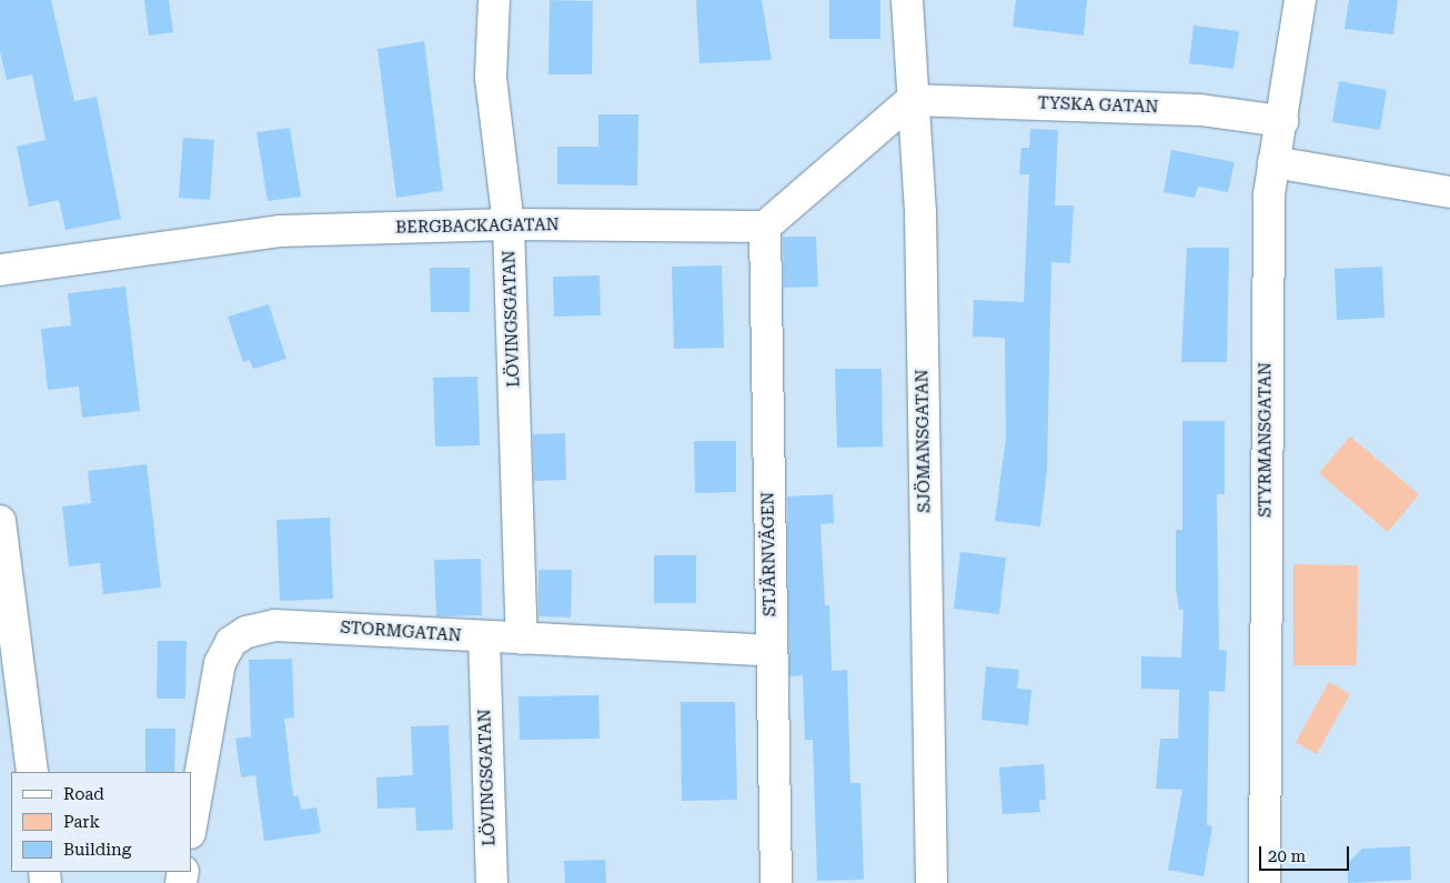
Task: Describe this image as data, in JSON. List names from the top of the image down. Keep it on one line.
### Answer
{"streets":{"street":["TYSKA GATAN","BERGBACKAGATAN","LÖVINGSGATAN","STYRMANSGATAN","SJÖMANSGATAN","STJÄRNVÄGEN","STORMGATAN"]},"crossings":[["TYSKA GATAN","STYRMANSGATAN"],["TYSKA GATAN","SJÖMANSGATAN"],["BERGBACKAGATAN","LÖVINGSGATAN"],["BERGBACKAGATAN","STJÄRNVÄGEN"],["LÖVINGSGATAN","STORMGATAN"],["STJÄRNVÄGEN","STORMGATAN"]],"legend":["Road","Park","Building"],"scale_bar":"20 m"}
